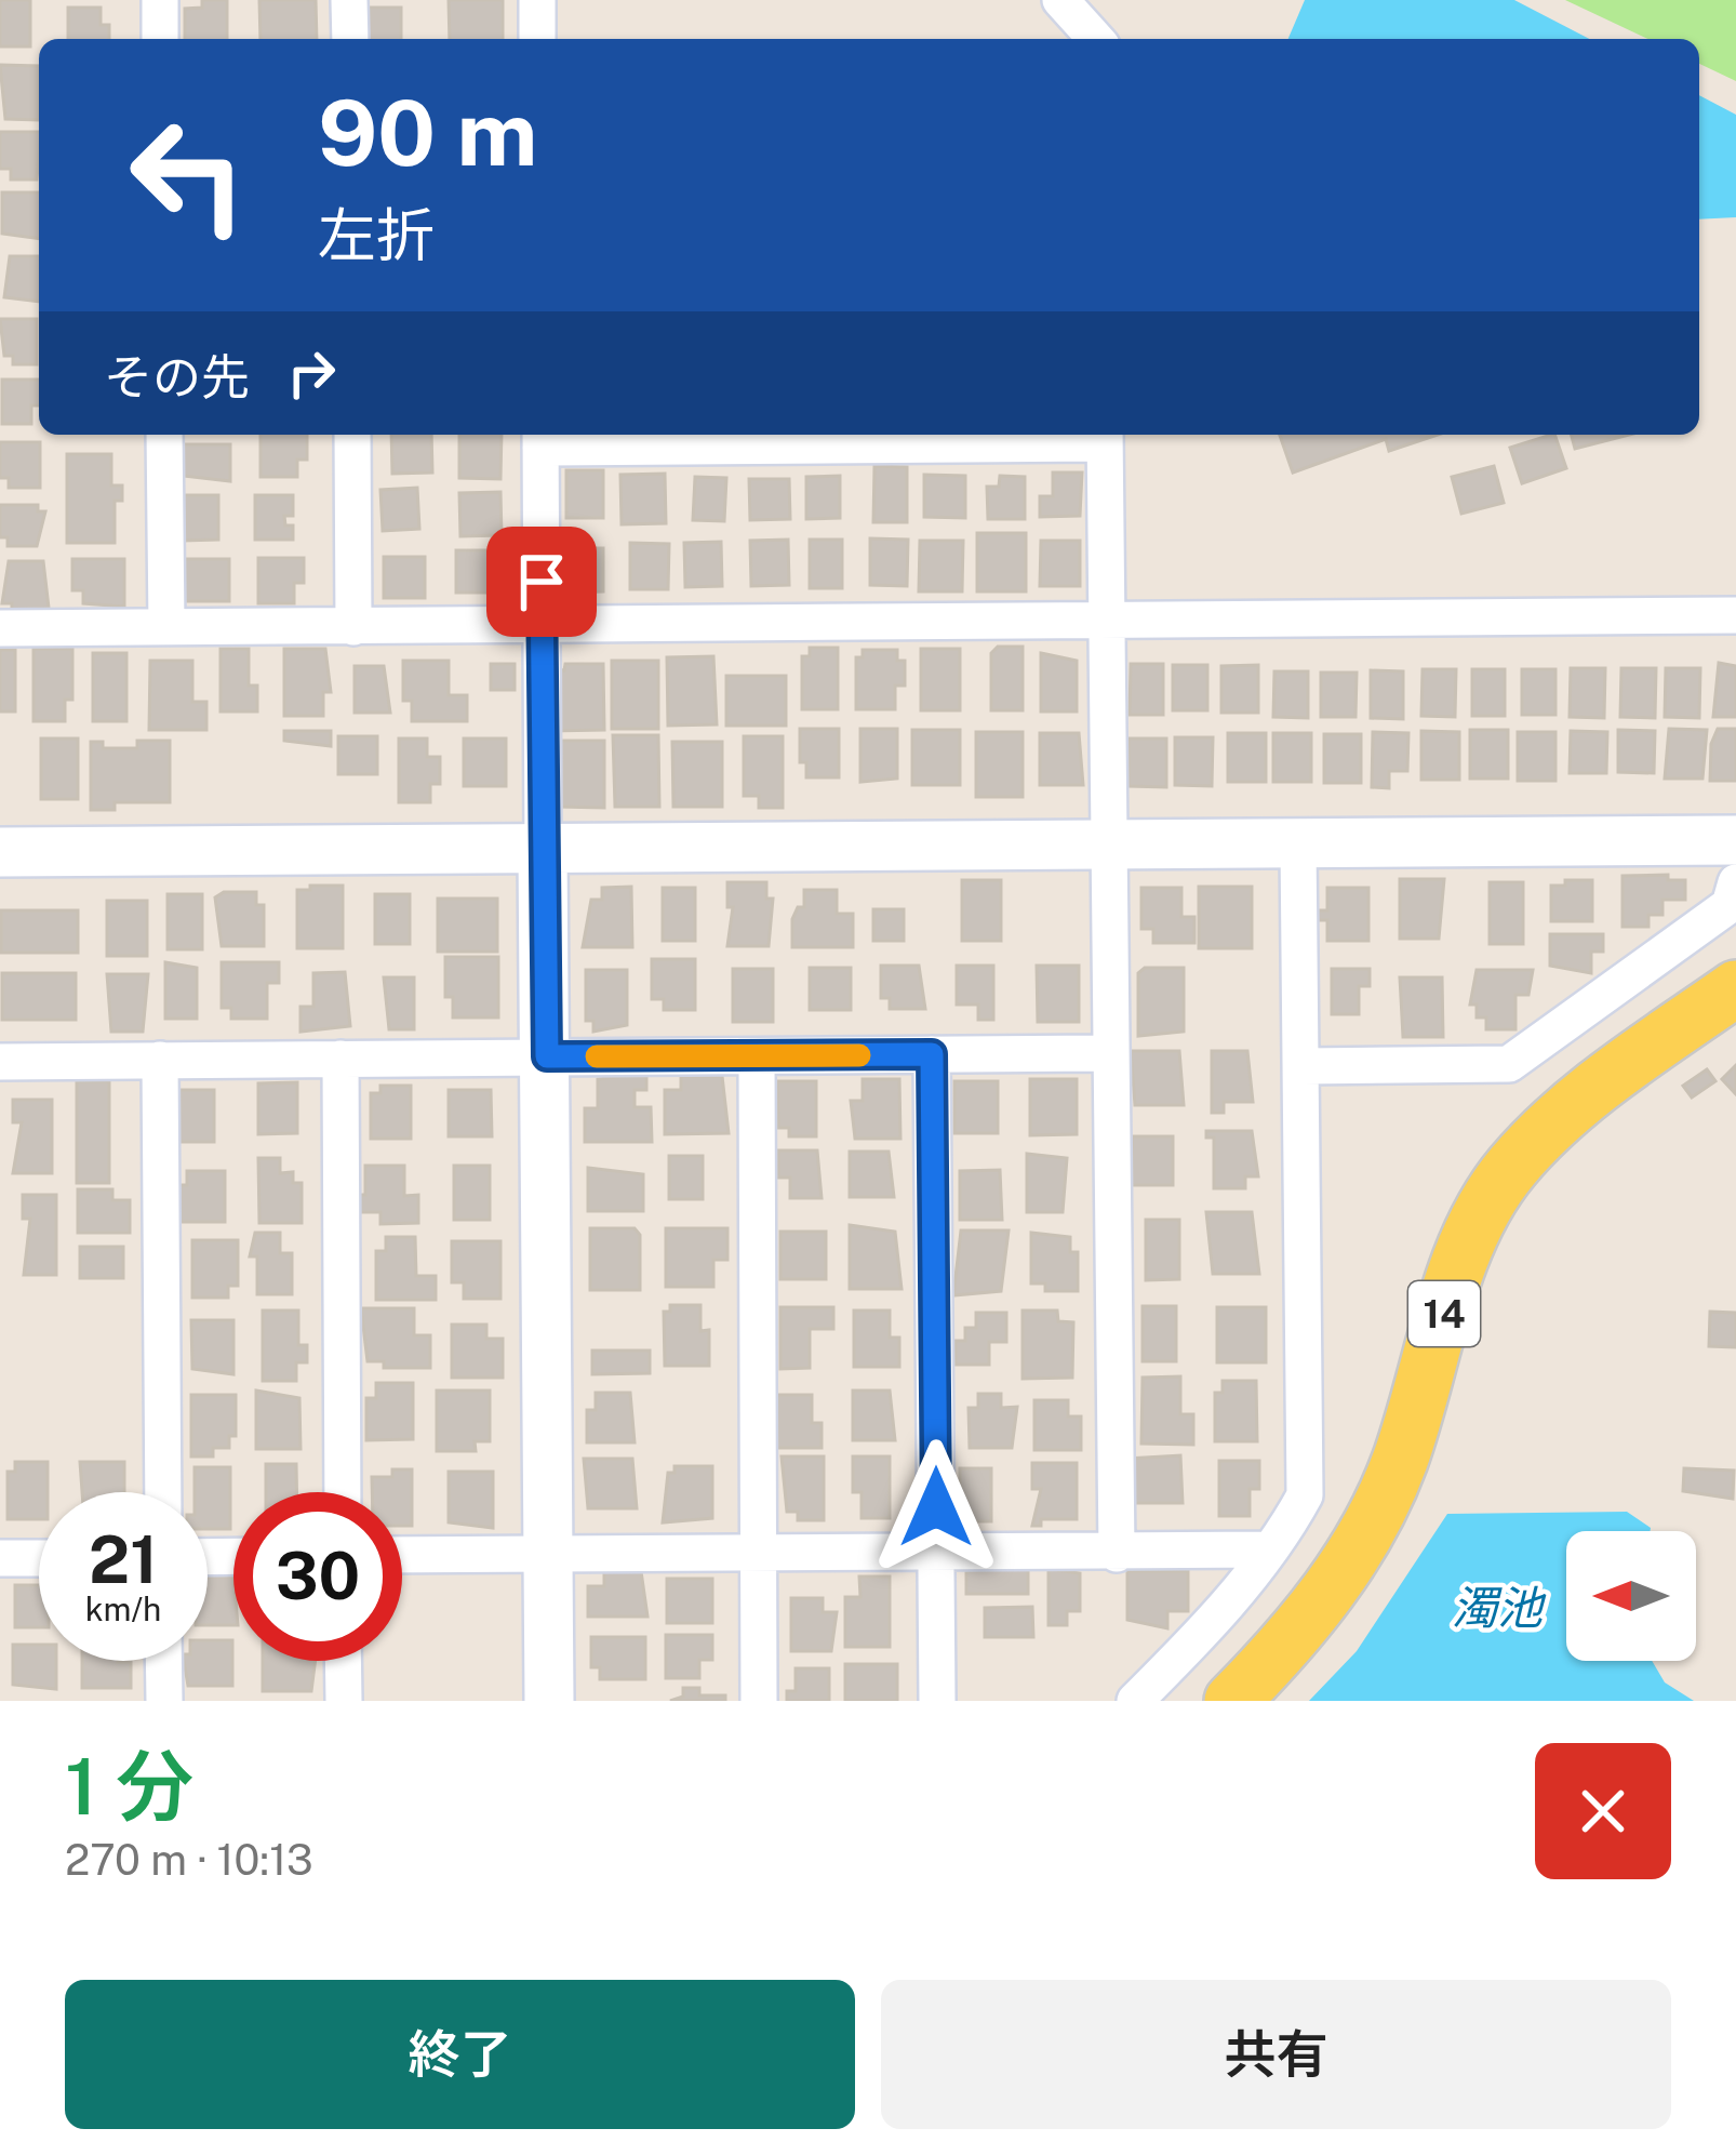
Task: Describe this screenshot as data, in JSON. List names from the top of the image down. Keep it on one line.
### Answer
{"streets":{"main road":["14"]},"water":["濁池"],"north":"left","page":{"turn":["90 m","左折"],"then":"その先","speed":"21 km/h","limit":"30","heading":["1 分","270 m · 10:13"],"buttons":["終了","共有"]}}
